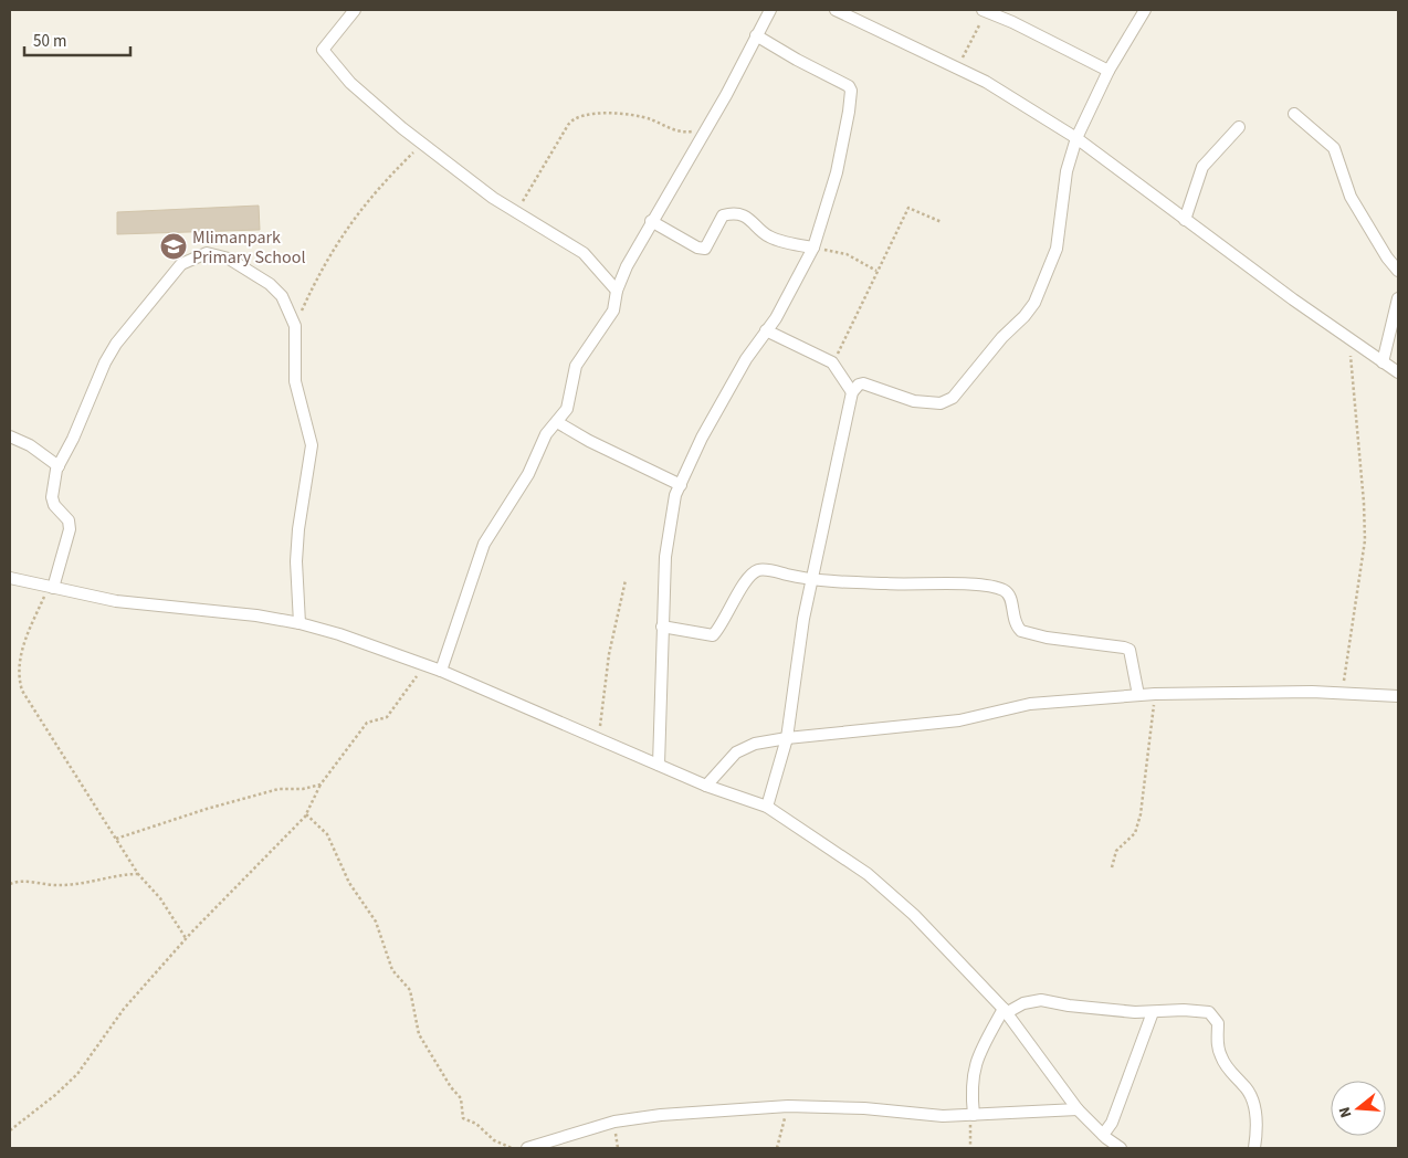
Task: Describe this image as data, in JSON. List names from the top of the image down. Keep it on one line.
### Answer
{"places":{"school or university":["Mlimanpark Primary School"]},"scale_bar":"50 m","north":"left"}
